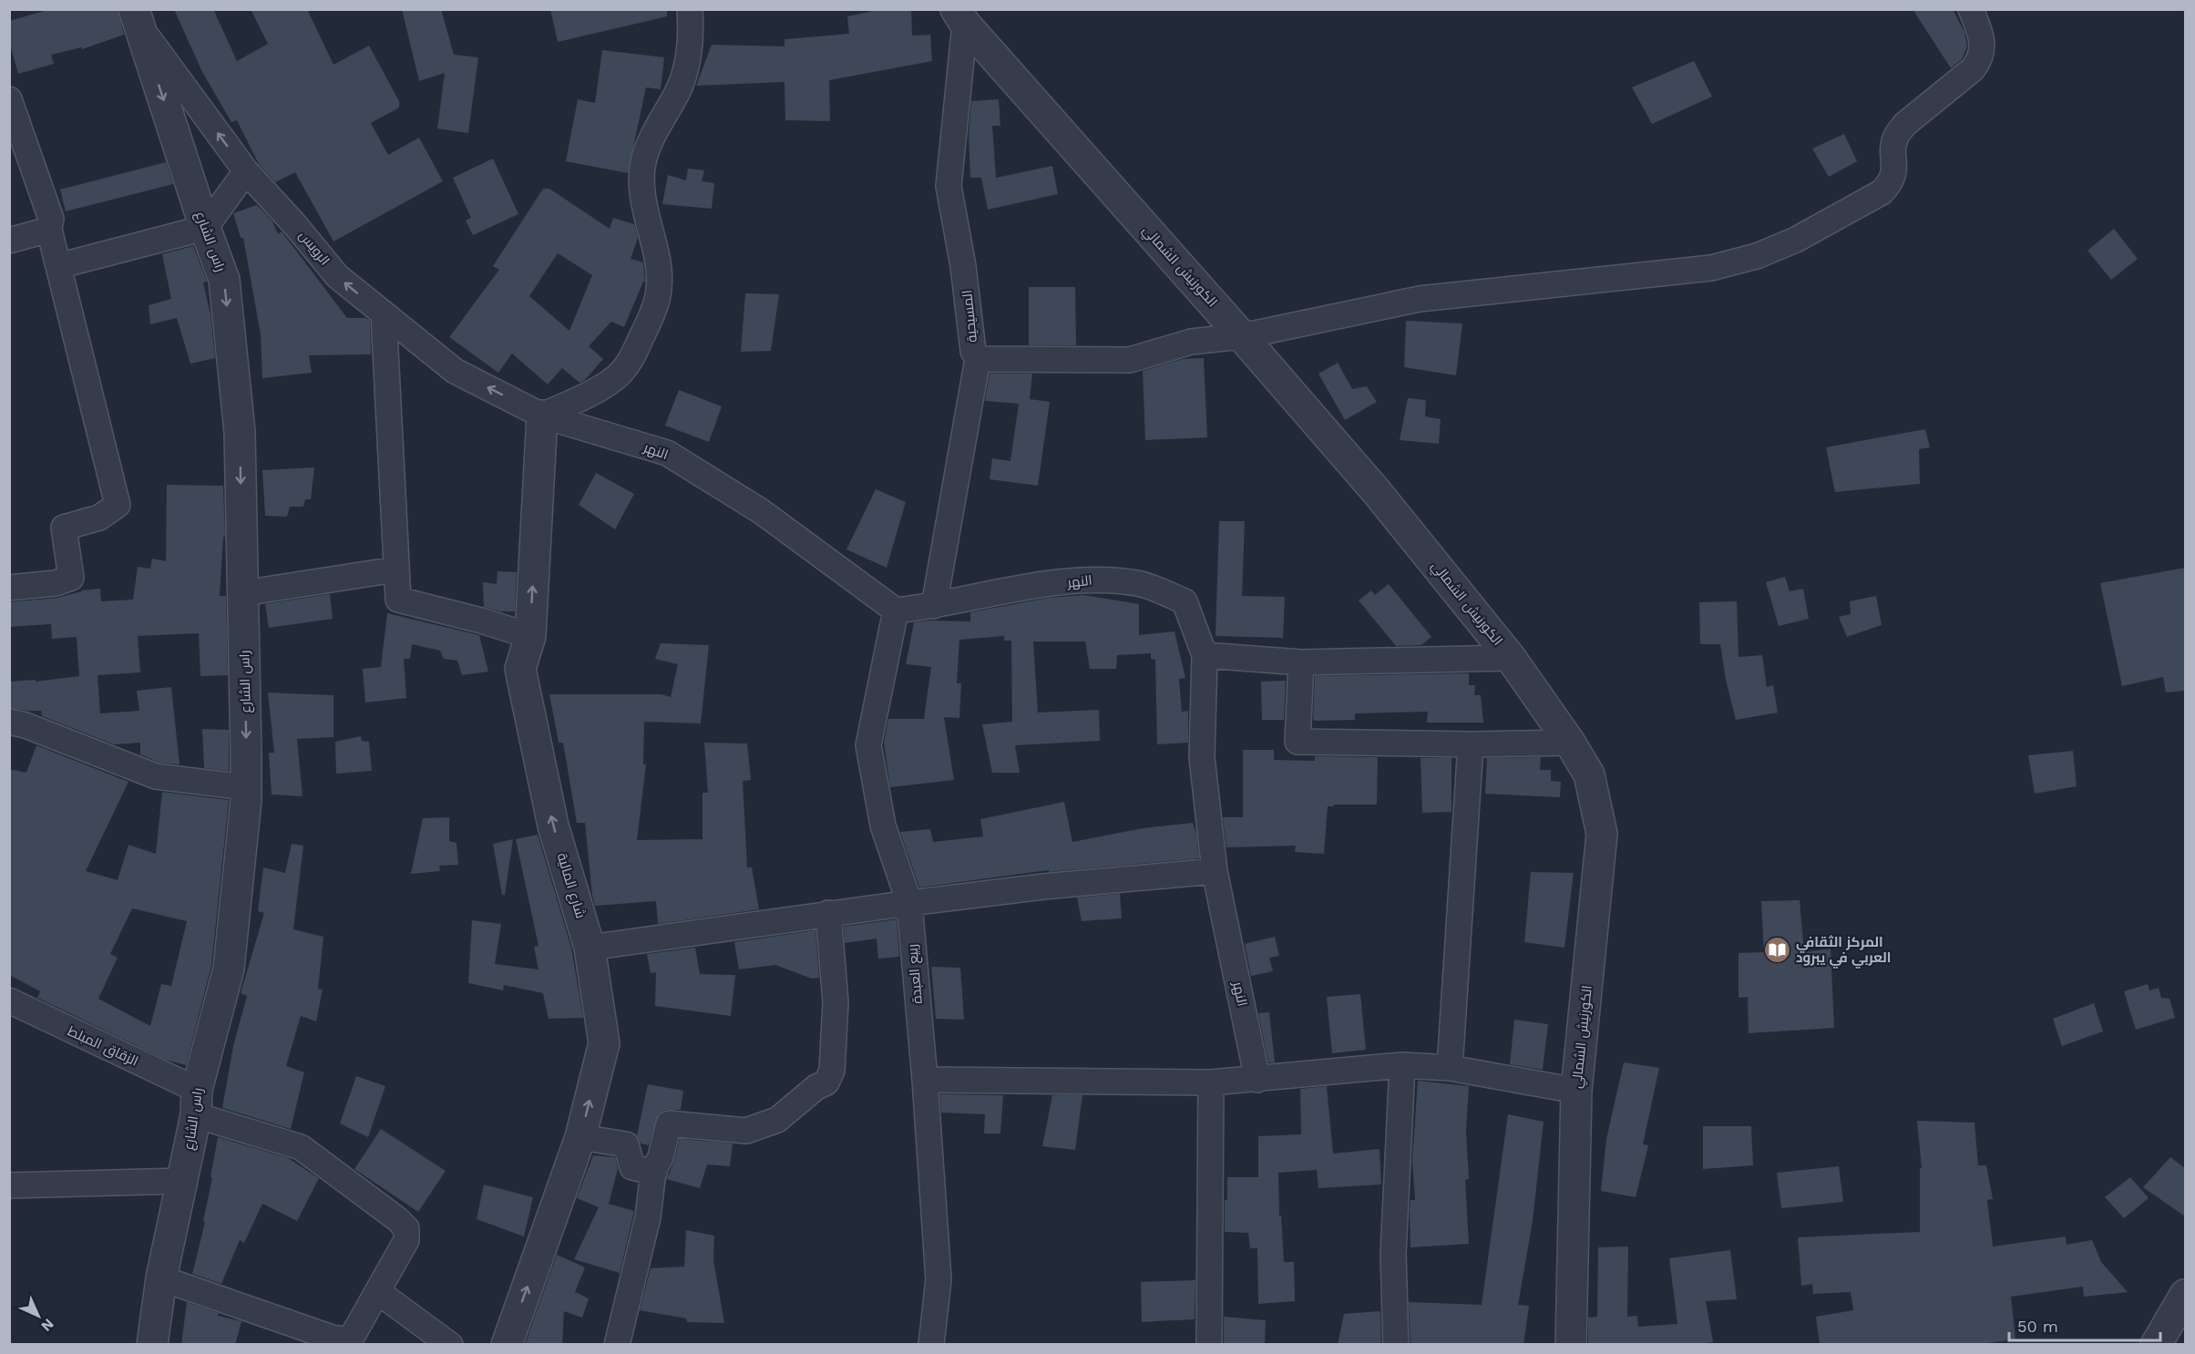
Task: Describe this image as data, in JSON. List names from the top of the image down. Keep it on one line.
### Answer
{"streets":{"street":["راس الشارع","الرويس","الكورنيش الشمالي","المسيحية","النهر","شارع المالية","ربيع العبدة","الزقاق المبلط"]},"crossings":[["راس الشارع","الرويس"],["راس الشارع","الزقاق المبلط"],["الرويس","النهر"],["الرويس","شارع المالية"],["الكورنيش الشمالي","المسيحية"],["المسيحية","النهر"],["النهر","شارع المالية"],["النهر","ربيع العبدة"]],"one_way":["الرويس"],"places":{"library":["المركز الثقافي العربي في يبرود"]},"scale_bar":"50 m","north":"bottom right"}
